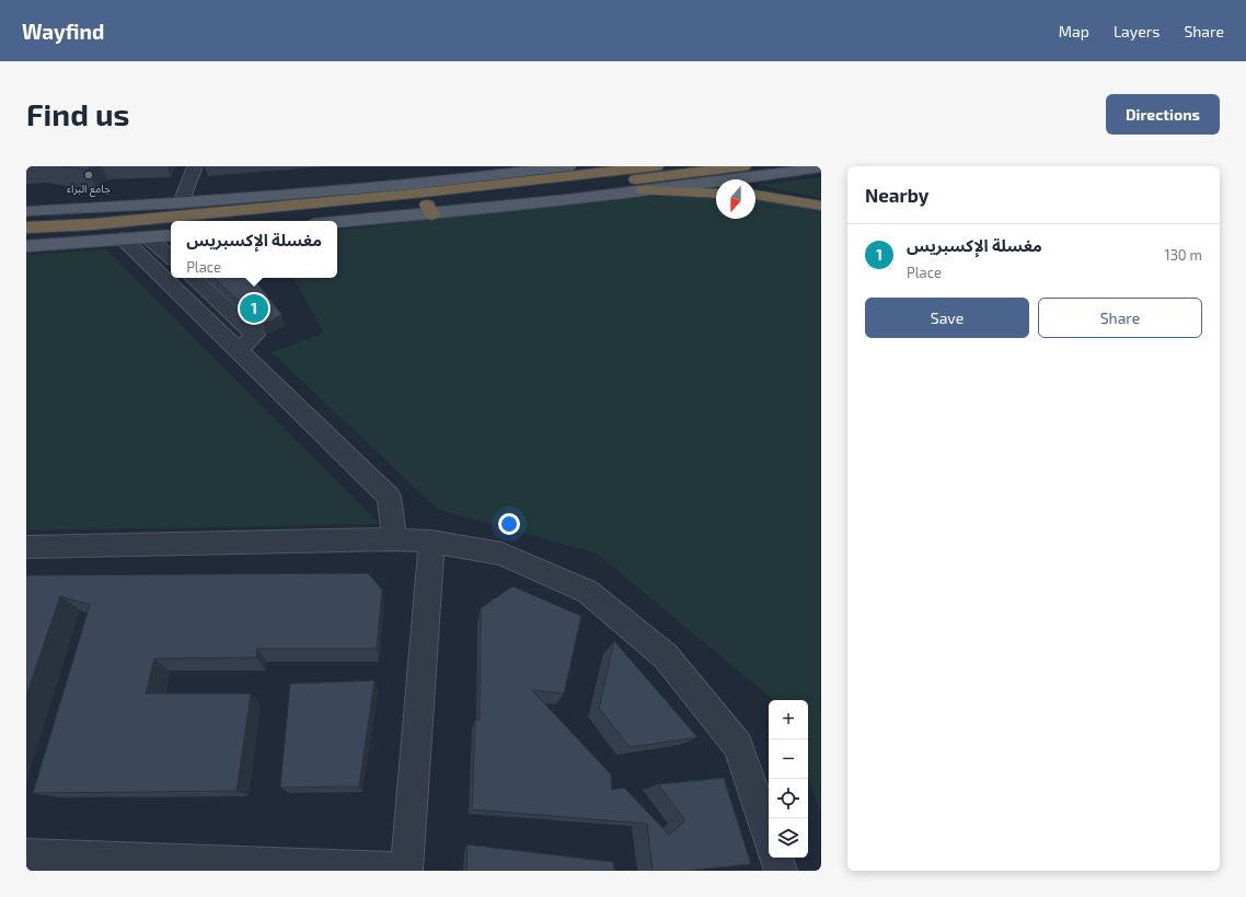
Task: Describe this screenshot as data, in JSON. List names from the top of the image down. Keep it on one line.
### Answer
{"places":["جامع البراء"],"north":"bottom","page":{"header":"Wayfind","nav":["Map","Layers","Share"],"buttons":["Directions",["Save","Share"]],"title":"Find us","heading":"Nearby","popup":["مغسلة الإكسبريس","Place"],"list":[{"mark":"1","name":"مغسلة الإكسبريس","note":"Place","value":"130 m"}],"pins":"1","map_buttons":["+","−"]}}
